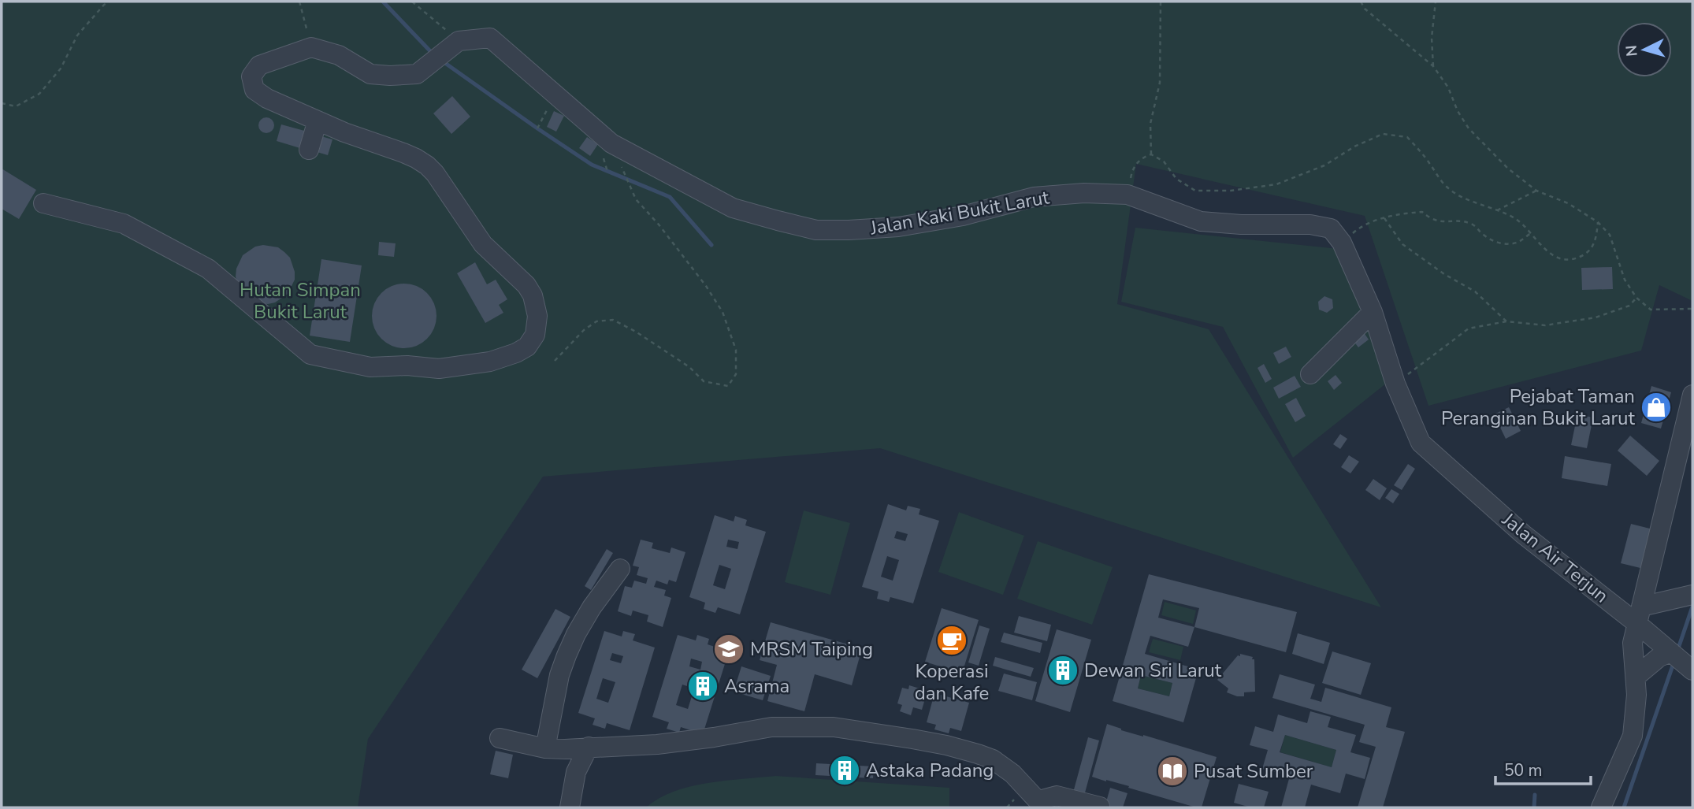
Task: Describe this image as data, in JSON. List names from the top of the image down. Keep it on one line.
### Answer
{"streets":{"street":["Jalan Kaki Bukit Larut","Jalan Air Terjun"]},"crossings":[["Jalan Kaki Bukit Larut","Jalan Air Terjun"]],"parks":["Hutan Simpan Bukit Larut"],"places":{"shop":["Pejabat Taman Peranginan Bukit Larut"],"cafe":["Koperasi dan Kafe"],"school or university":["MRSM Taiping"],"building":["Dewan Sri Larut","Asrama","Astaka Padang"],"library":["Pusat Sumber"]},"scale_bar":"50 m","north":"left"}
